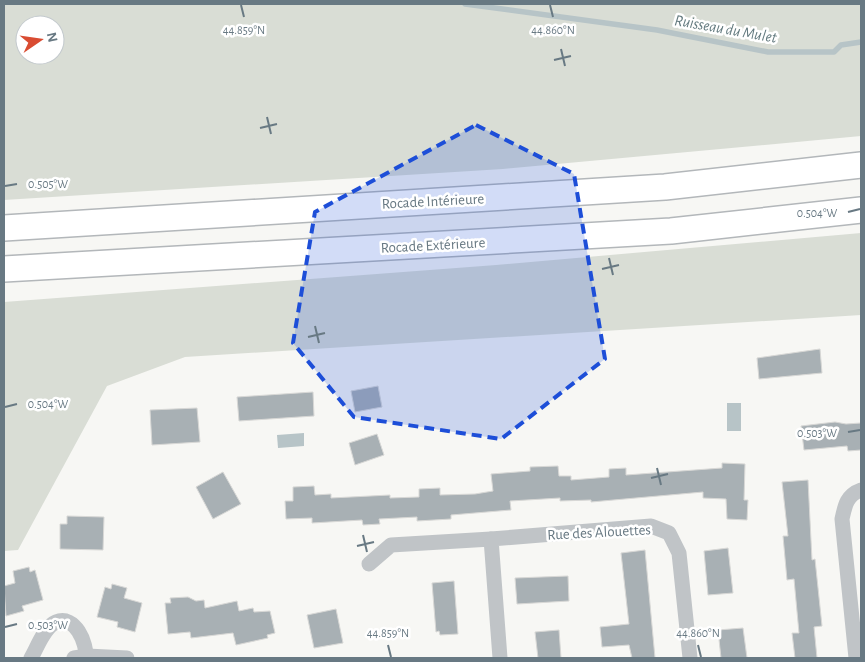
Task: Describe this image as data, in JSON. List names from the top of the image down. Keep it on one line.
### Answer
{"streets":{"highway":["Rocade Intérieure","Rocade Extérieure"],"street":["Rue des Alouettes"]},"water":["Ruisseau du Mulet"],"north":"right","coordinates":["44.860°N","44.859°N","0.505°W","0.504°W","0.503°W"]}
